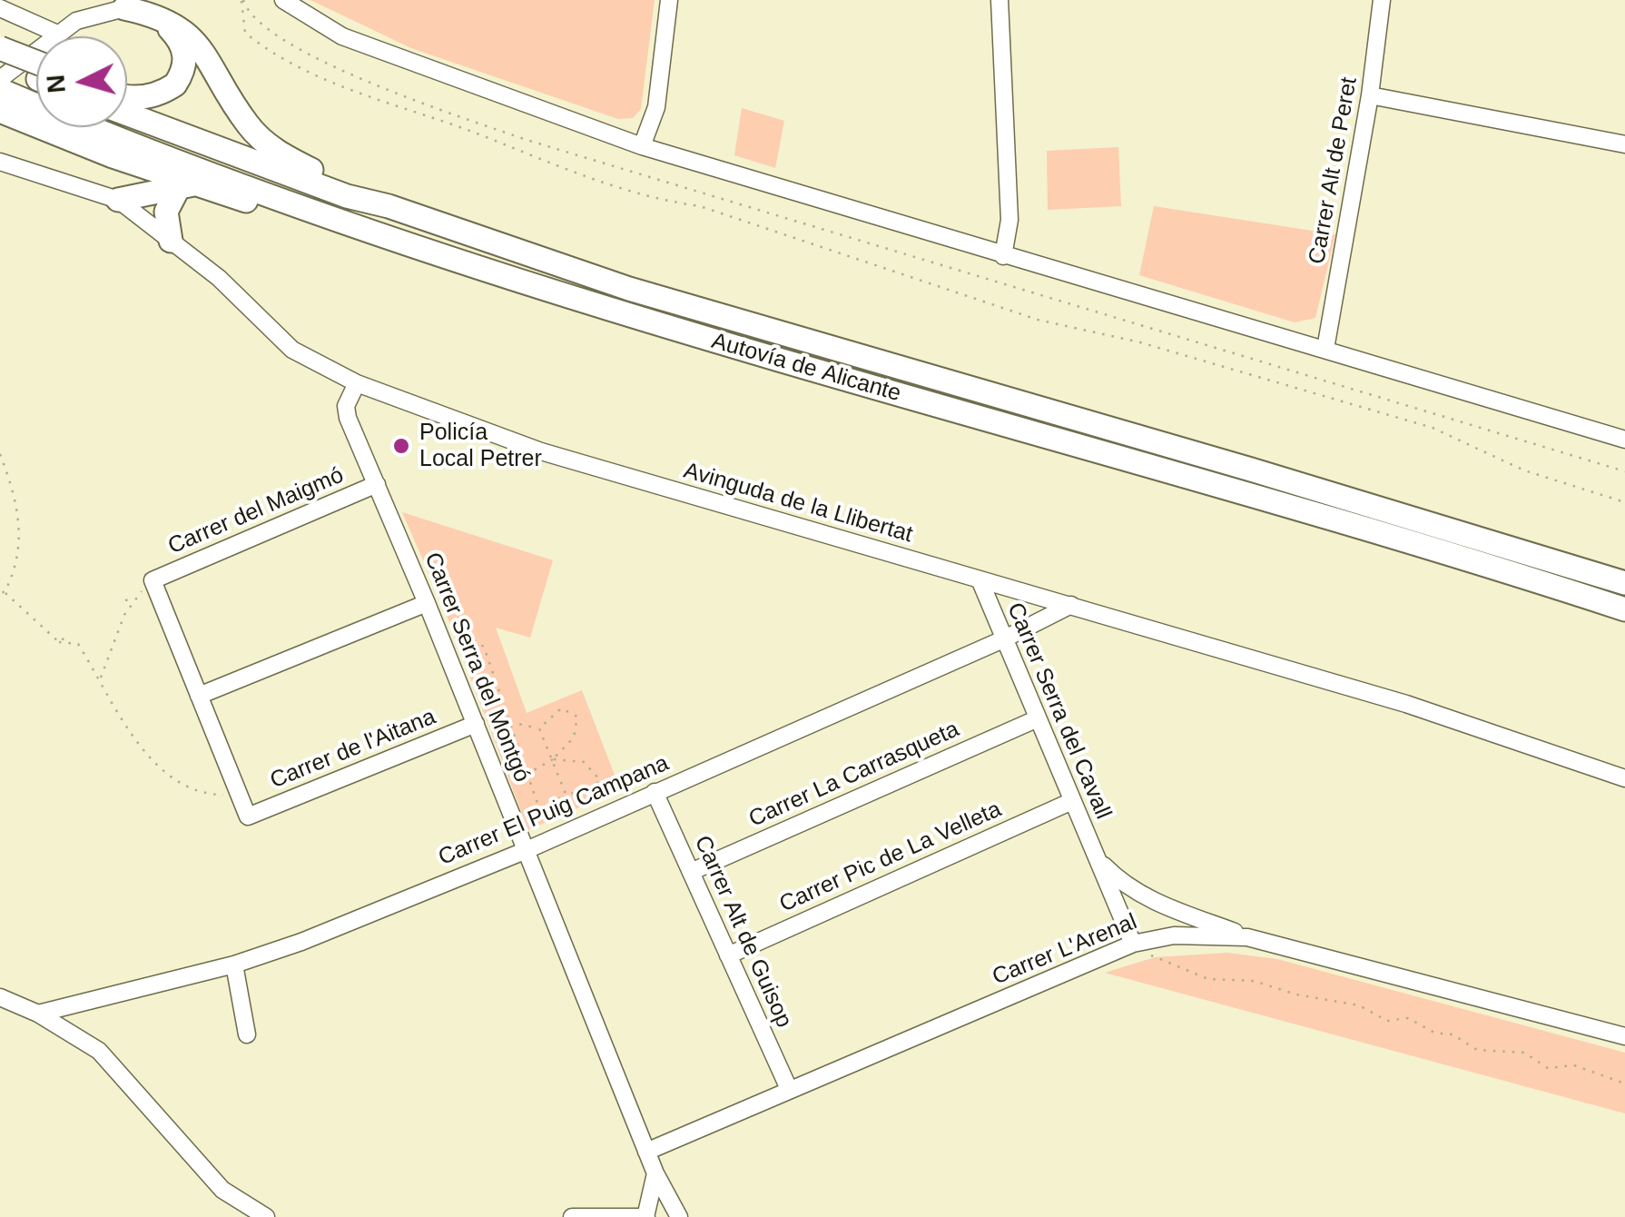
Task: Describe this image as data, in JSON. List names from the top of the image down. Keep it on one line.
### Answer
{"streets":{"highway":["Autovía de Alicante"],"street":["Carrer Alt de Peret","Avinguda de la Llibertat","Carrer del Maigmó","Carrer Serra del Montgó","Carrer Serra del Cavall","Carrer de l'Aitana","Carrer La Carrasqueta","Carrer El Puig Campana","Carrer Pic de La Velleta","Carrer Alt de Guisop","Carrer L'Arenal"]},"crossings":[["Avinguda de la Llibertat","Carrer Serra del Montgó"],["Avinguda de la Llibertat","Carrer Serra del Cavall"],["Avinguda de la Llibertat","Carrer El Puig Campana"],["Carrer del Maigmó","Carrer Serra del Montgó"],["Carrer Serra del Montgó","Carrer de l'Aitana"],["Carrer Serra del Montgó","Carrer El Puig Campana"],["Carrer Serra del Montgó","Carrer L'Arenal"],["Carrer Serra del Cavall","Carrer La Carrasqueta"],["Carrer Serra del Cavall","Carrer El Puig Campana"],["Carrer Serra del Cavall","Carrer Pic de La Velleta"],["Carrer Serra del Cavall","Carrer L'Arenal"],["Carrer La Carrasqueta","Carrer Alt de Guisop"],["Carrer El Puig Campana","Carrer Alt de Guisop"],["Carrer Pic de La Velleta","Carrer Alt de Guisop"],["Carrer Alt de Guisop","Carrer L'Arenal"]],"places":["Policía Local Petrer"],"north":"left"}
